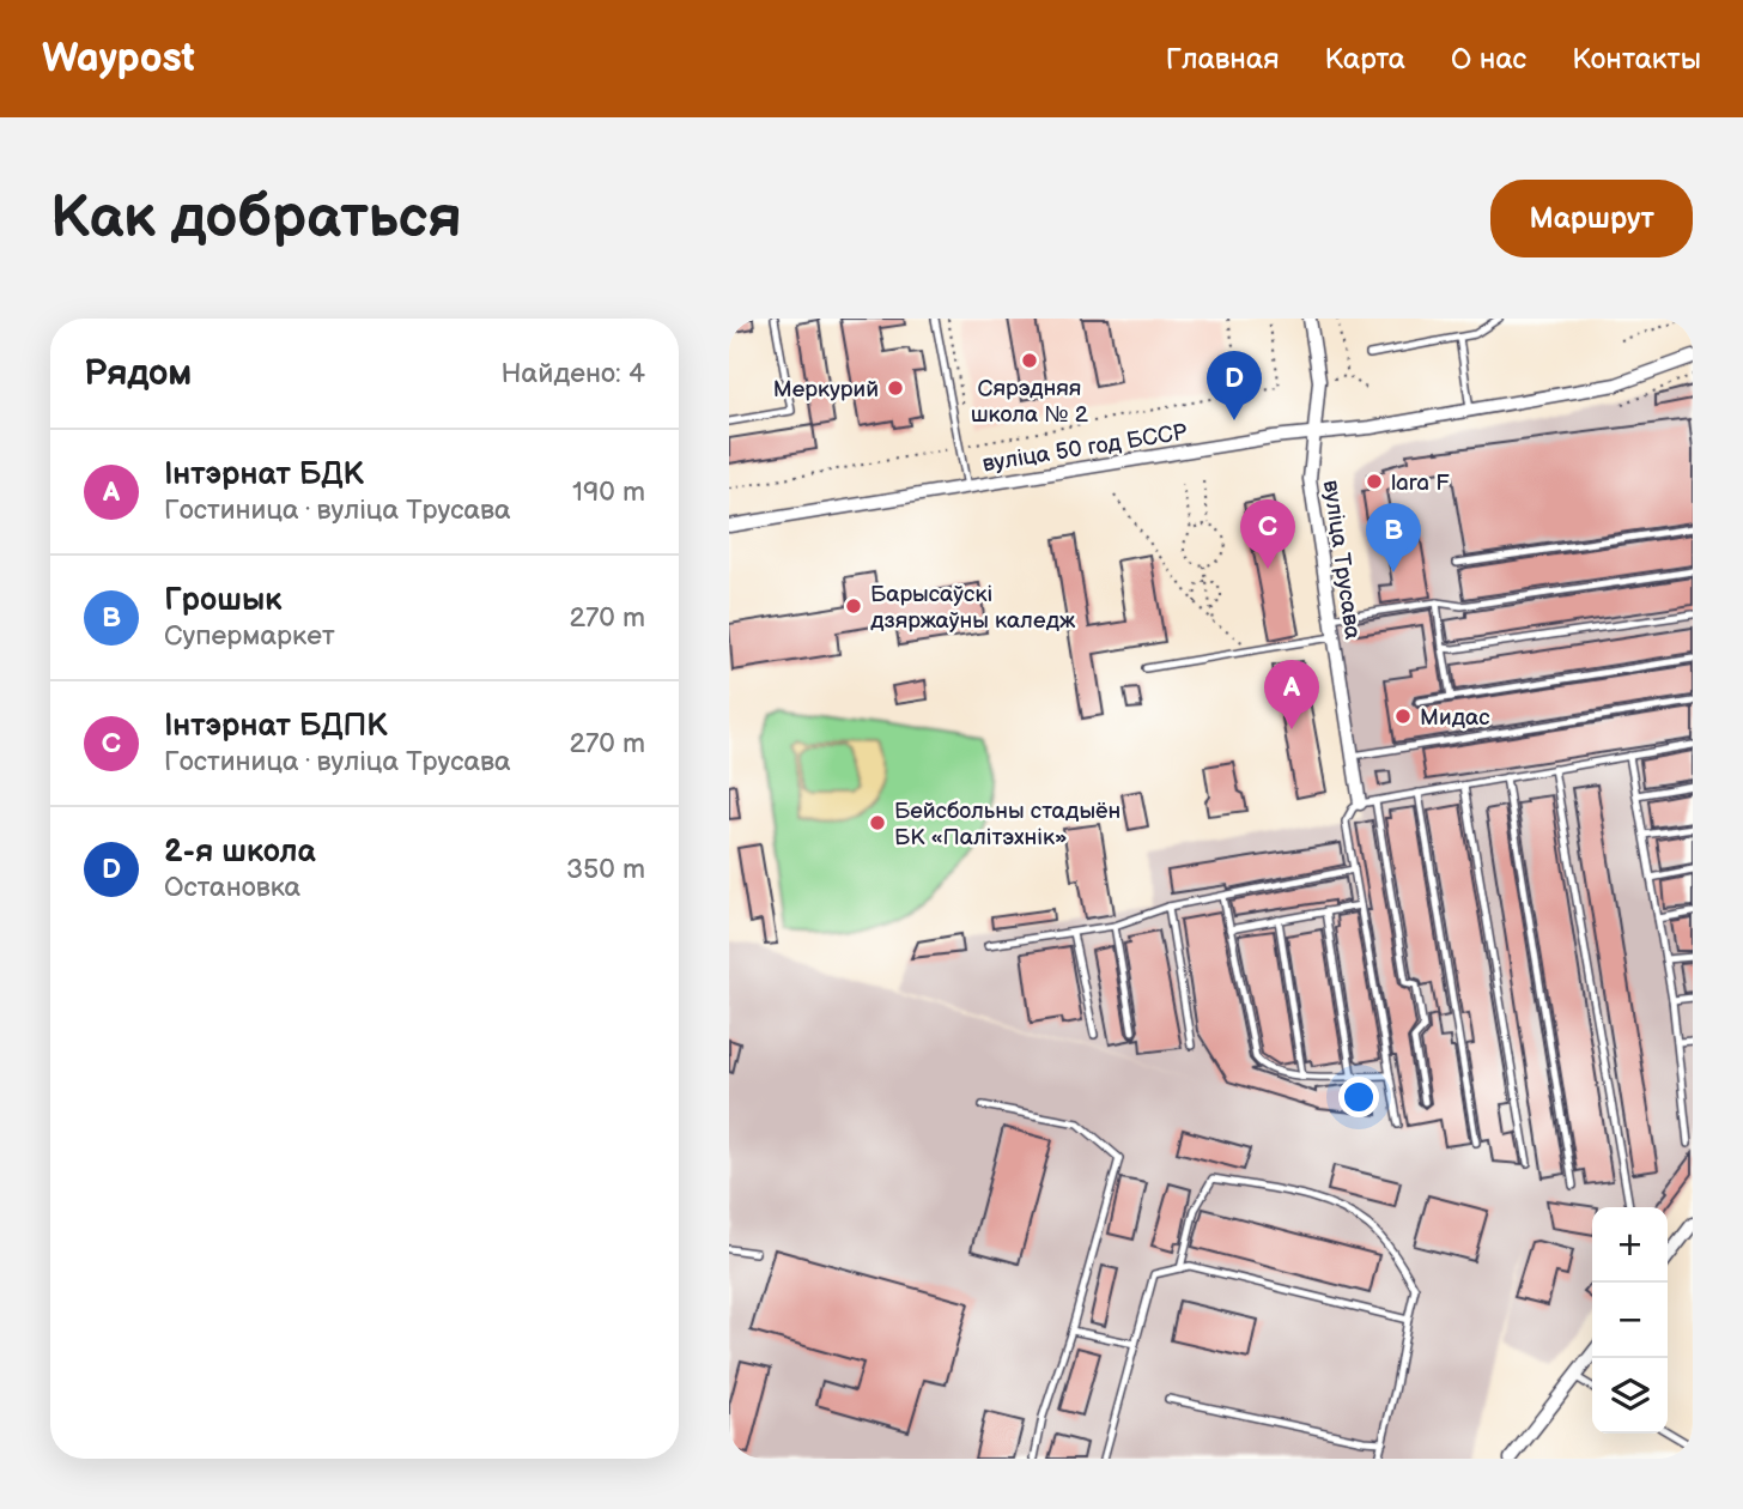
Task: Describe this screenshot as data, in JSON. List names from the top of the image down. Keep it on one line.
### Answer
{"streets":{"street":["вуліца 50 год БССР","вуліца Трусава"]},"crossings":[["вуліца 50 год БССР","вуліца Трусава"]],"places":["Сярэдняя школа № 2","Меркурий","lara F","Барысаўскі дзяржаўны каледж","Мидас","Бейсбольны стадыён БК «Палітэхнік»"],"page":{"header":"Waypost","nav":["Главная","Карта","О нас","Контакты"],"buttons":"Маршрут","title":"Как добраться","heading":["Рядом","Найдено: 4"],"pins":["D","C","B","A"],"list":[{"mark":"A","name":"Інтэрнат БДК","note":"Гостиница · вуліца Трусава","value":"190 m"},{"mark":"B","name":"Грошык","note":"Супермаркет","value":"270 m"},{"mark":"C","name":"Інтэрнат БДПК","note":"Гостиница · вуліца Трусава","value":"270 m"},{"mark":"D","name":"2-я школа","note":"Остановка","value":"350 m"}],"map_buttons":["+","−"]}}
